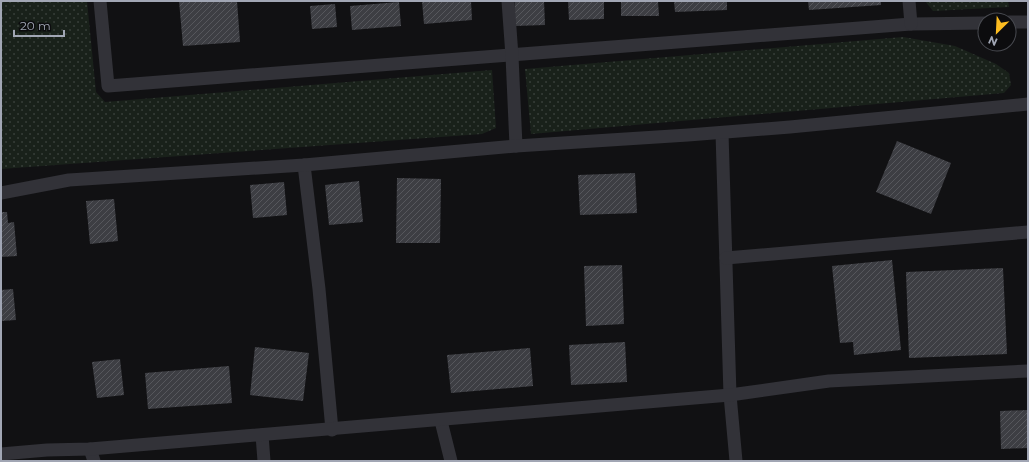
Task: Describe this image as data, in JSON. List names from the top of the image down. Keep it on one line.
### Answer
{"scale_bar":"20 m","north":"bottom left"}
